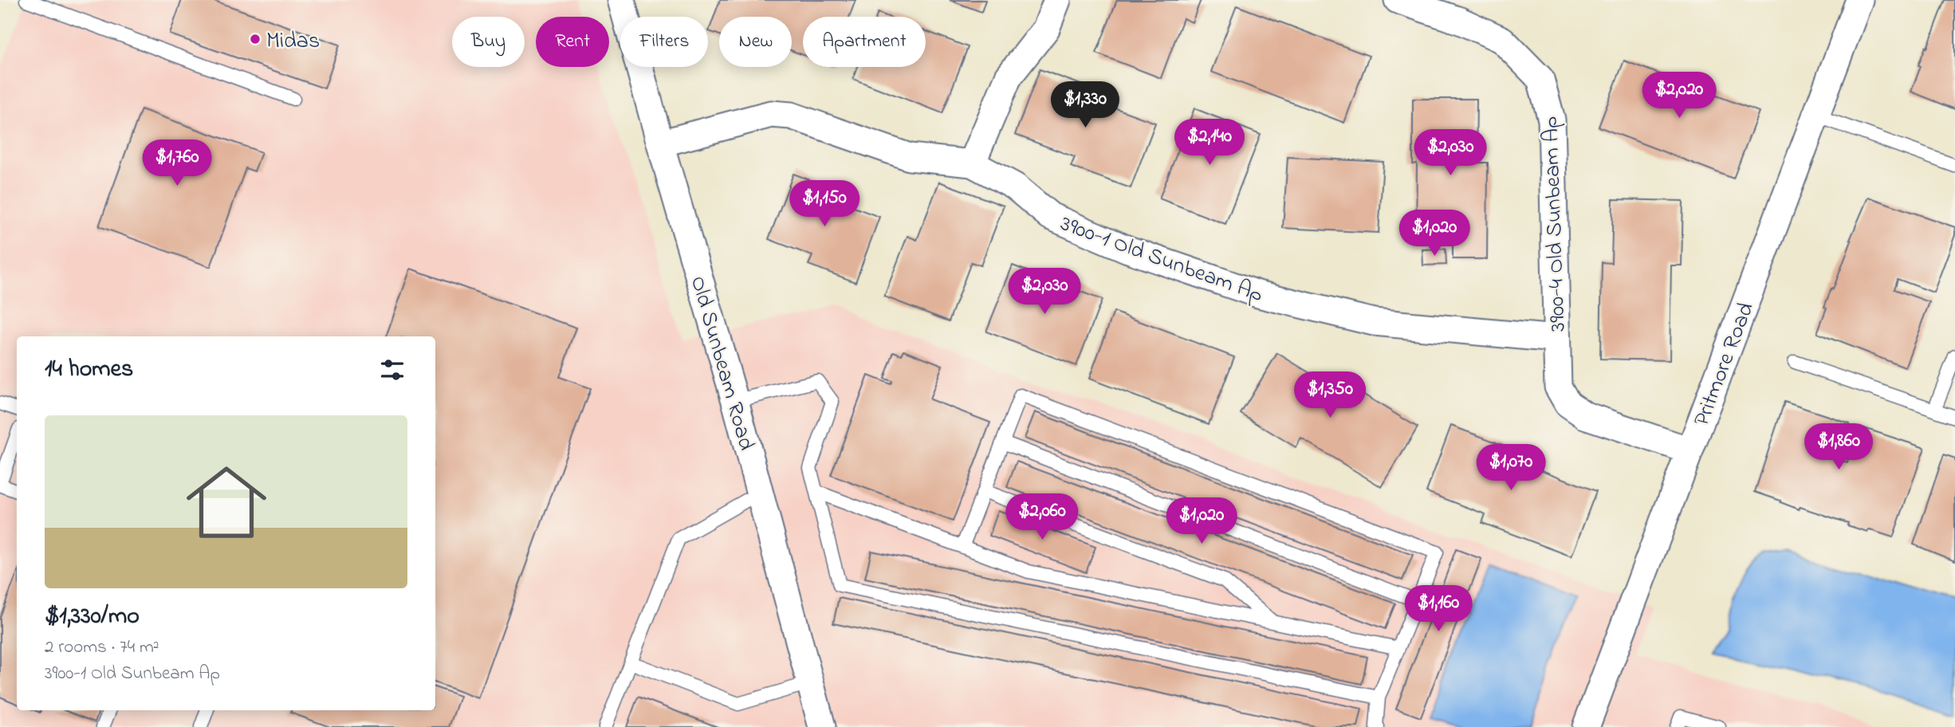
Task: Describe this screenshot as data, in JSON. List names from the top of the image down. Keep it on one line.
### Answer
{"streets":{"street":["3900-4 Old Sunbeam Ap","3900-1 Old Sunbeam Ap","Old Sunbeam Road","Pritmore Road"]},"crossings":[["3900-4 Old Sunbeam Ap","3900-1 Old Sunbeam Ap"],["3900-4 Old Sunbeam Ap","Pritmore Road"],["3900-1 Old Sunbeam Ap","Old Sunbeam Road"]],"places":["Midas"],"page":{"chip":["Buy","Rent","Filters","New","Apartment"],"price":["$2,020","$1,330","$2,140","$2,030","$1,760","$1,150","$1,020","$2,030","$1,350","$1,860","$1,070","$2,060","$1,020","$1,160"],"heading":"14 homes","list":[{"name":"$1,330/mo","note":"2 rooms · 74 m² · 3900-1 Old Sunbeam Ap"}]}}
